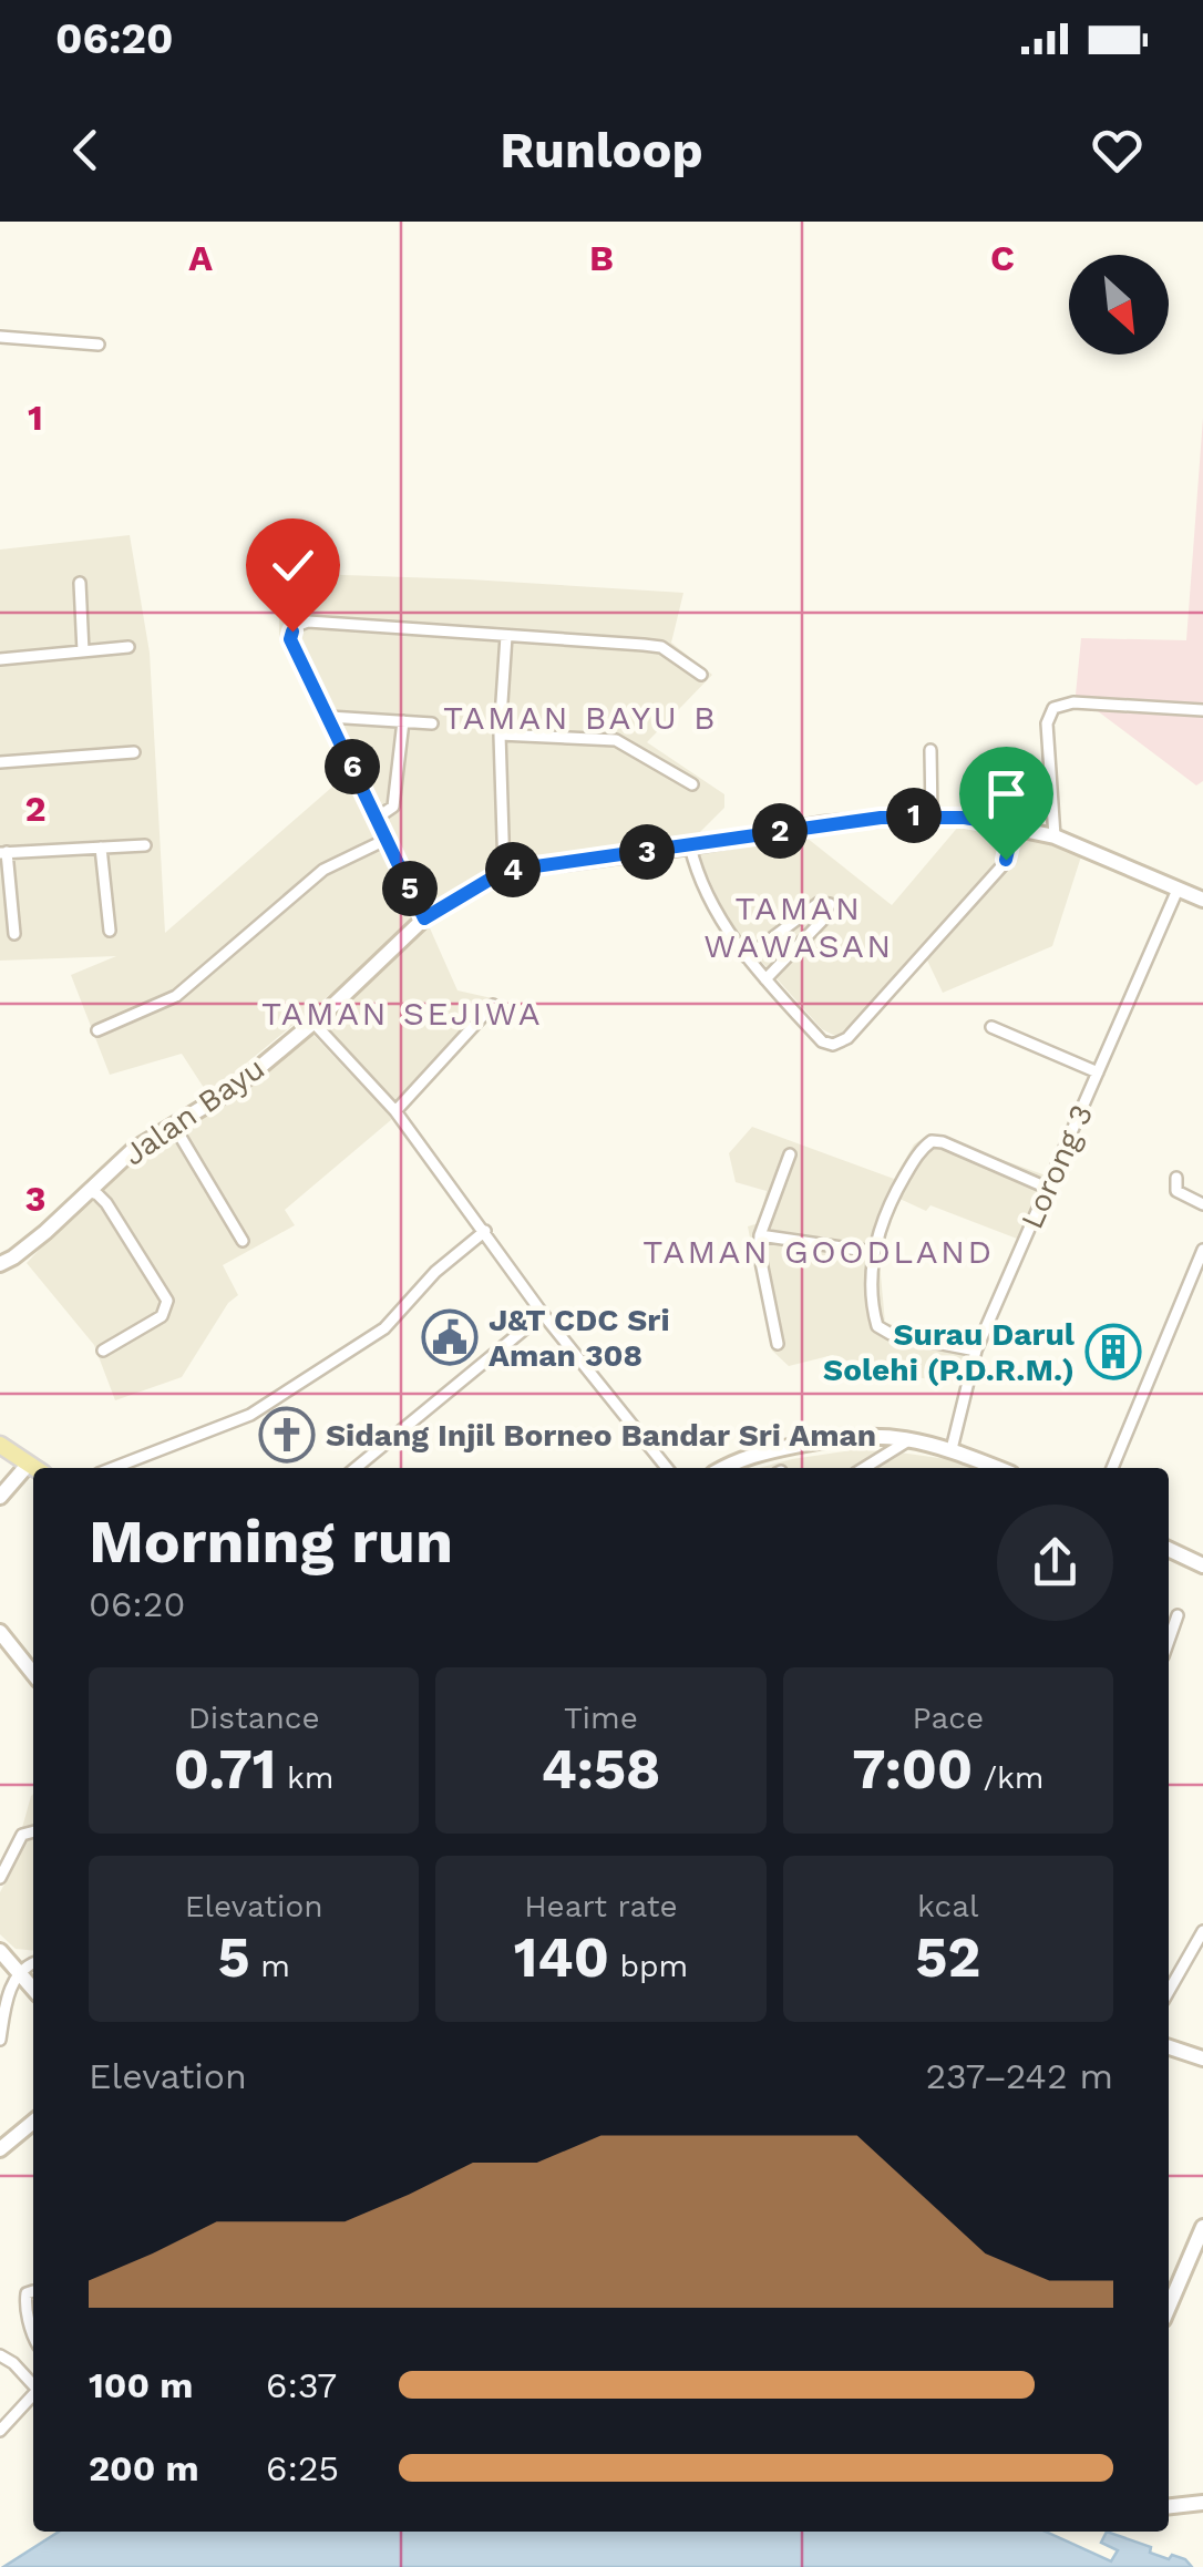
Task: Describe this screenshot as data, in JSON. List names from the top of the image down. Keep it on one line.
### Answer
{"streets":{"street":["Jalan Bayu","Lorong 3"]},"crossings":[["Jalan Bayu","Lorong 3"]],"districts":["TAMAN BAYU B","TAMAN WAWASAN","TAMAN SEJIWA","TAMAN GOODLAND"],"places":{"public building":["J&T CDC Sri Aman 308"],"building":["Surau Darul Solehi (P.D.R.M.)"],"church":["Sidang Injil Borneo Bandar Sri Aman"]},"north":"bottom right","page":{"status":"06:20","header":"Runloop","pins":["6","1","2","3","4","5"],"heading":["Morning run","06:20"],"stats":[["Distance","0.71 km"],["Time","4:58"],["Pace","7:00 /km"],["Elevation","5 m"],["Heart rate","140 bpm"],["kcal","52"]],"chart":["Elevation","237–242 m"],"list":[{"name":"100 m","note":"6:37"},{"name":"200 m","note":"6:25"}]},"grid":{"columns":["A","B","C"],"rows":["1","2","3"]}}
